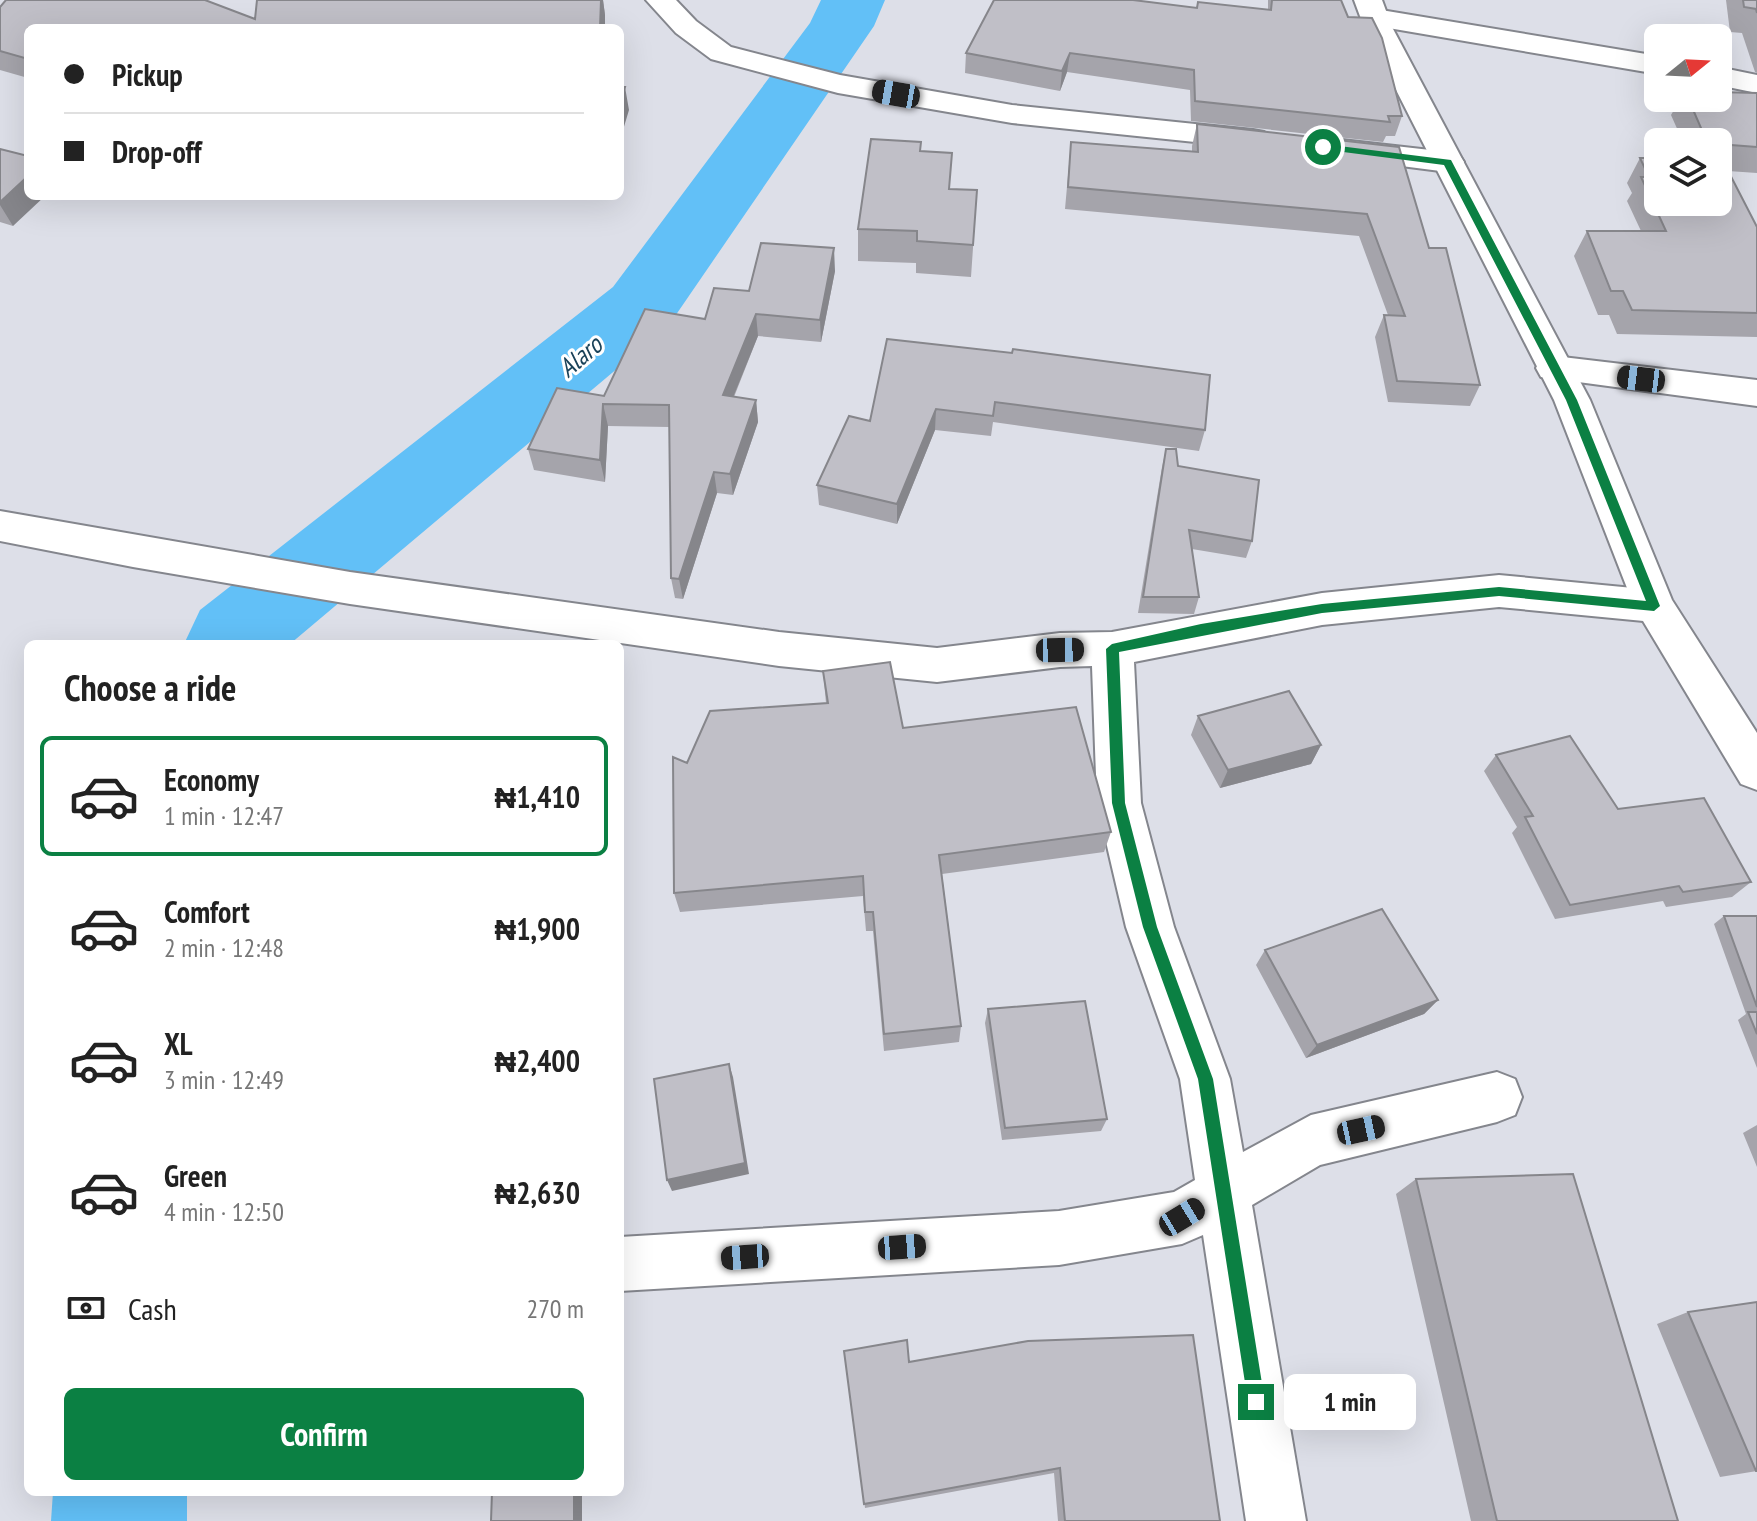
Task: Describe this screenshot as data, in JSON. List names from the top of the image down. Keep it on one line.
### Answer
{"water":["Alaro"],"north":"right","page":{"banner":["Pickup","Drop-off"],"heading":"Choose a ride","list":[{"name":"Economy","note":"1 min · 12:47","value":"₦1,410"},{"name":"Comfort","note":"2 min · 12:48","value":"₦1,900"},{"name":"XL","note":"3 min · 12:49","value":"₦2,400"},{"name":"Green","note":"4 min · 12:50","value":"₦2,630"}],"pay":["Cash","270 m"],"buttons":"Confirm","bubble":"1 min"}}
